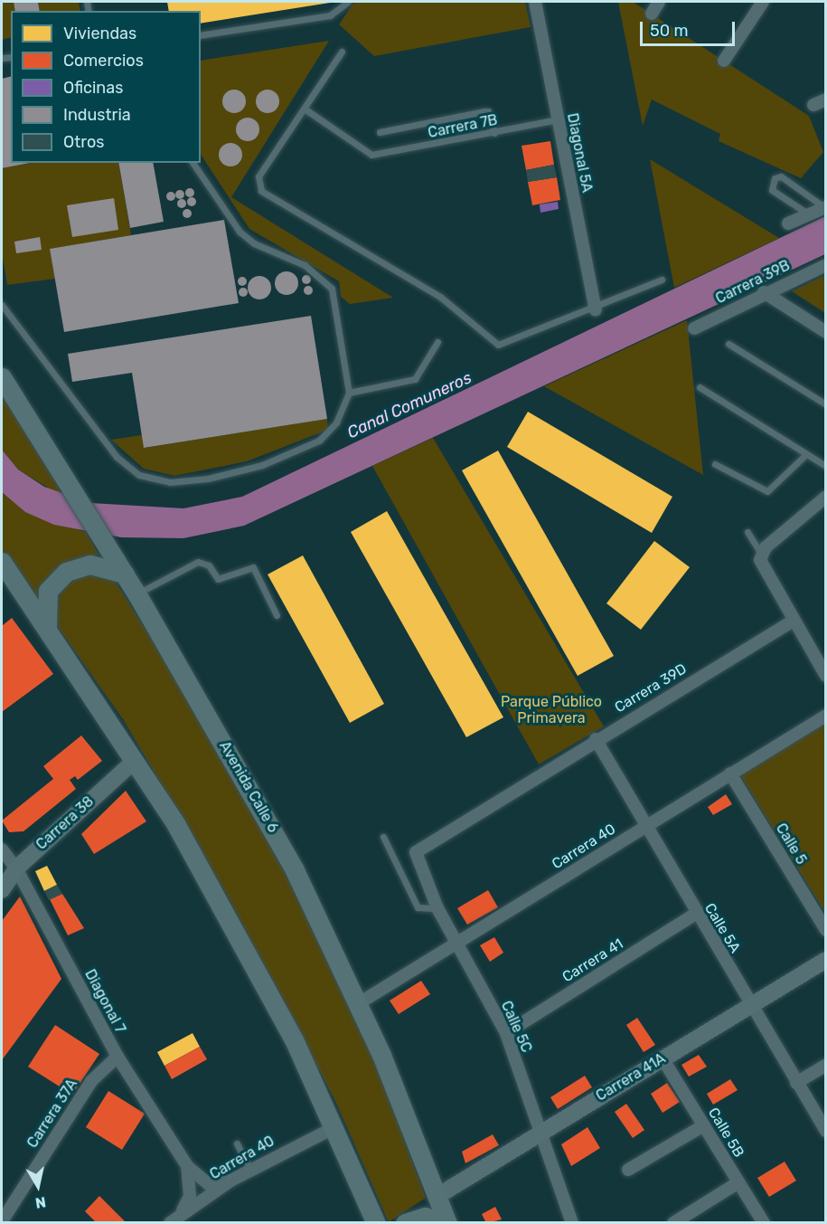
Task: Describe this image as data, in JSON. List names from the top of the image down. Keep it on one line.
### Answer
{"streets":{"main road":["Avenida Calle 6"],"street":["Diagonal 5A","Carrera 39B","Carrera 39D","Carrera 38","Calle 5","Carrera 40","Calle 5A","Carrera 41","Diagonal 7","Calle 5C","Carrera 41A","Carrera 37A","Calle 5B"],"lane":["Carrera 7B"]},"crossings":[["Carrera 7B","Diagonal 5A"],["Carrera 39D","Calle 5A"],["Carrera 39D","Calle 5C"],["Avenida Calle 6","Carrera 40"],["Avenida Calle 6","Carrera 41A"],["Carrera 38","Diagonal 7"],["Calle 5","Carrera 40"],["Carrera 40","Calle 5A"],["Carrera 40","Diagonal 7"],["Carrera 40","Calle 5C"],["Calle 5A","Carrera 41"],["Calle 5A","Carrera 41A"],["Carrera 41","Calle 5C"],["Diagonal 7","Carrera 37A"],["Calle 5C","Carrera 41A"],["Carrera 41A","Calle 5B"]],"water":["Canal Comuneros"],"parks":["Parque Público Primavera"],"legend":["Viviendas","Comercios","Oficinas","Industria","Otros"],"scale_bar":"50 m","north":"bottom"}
